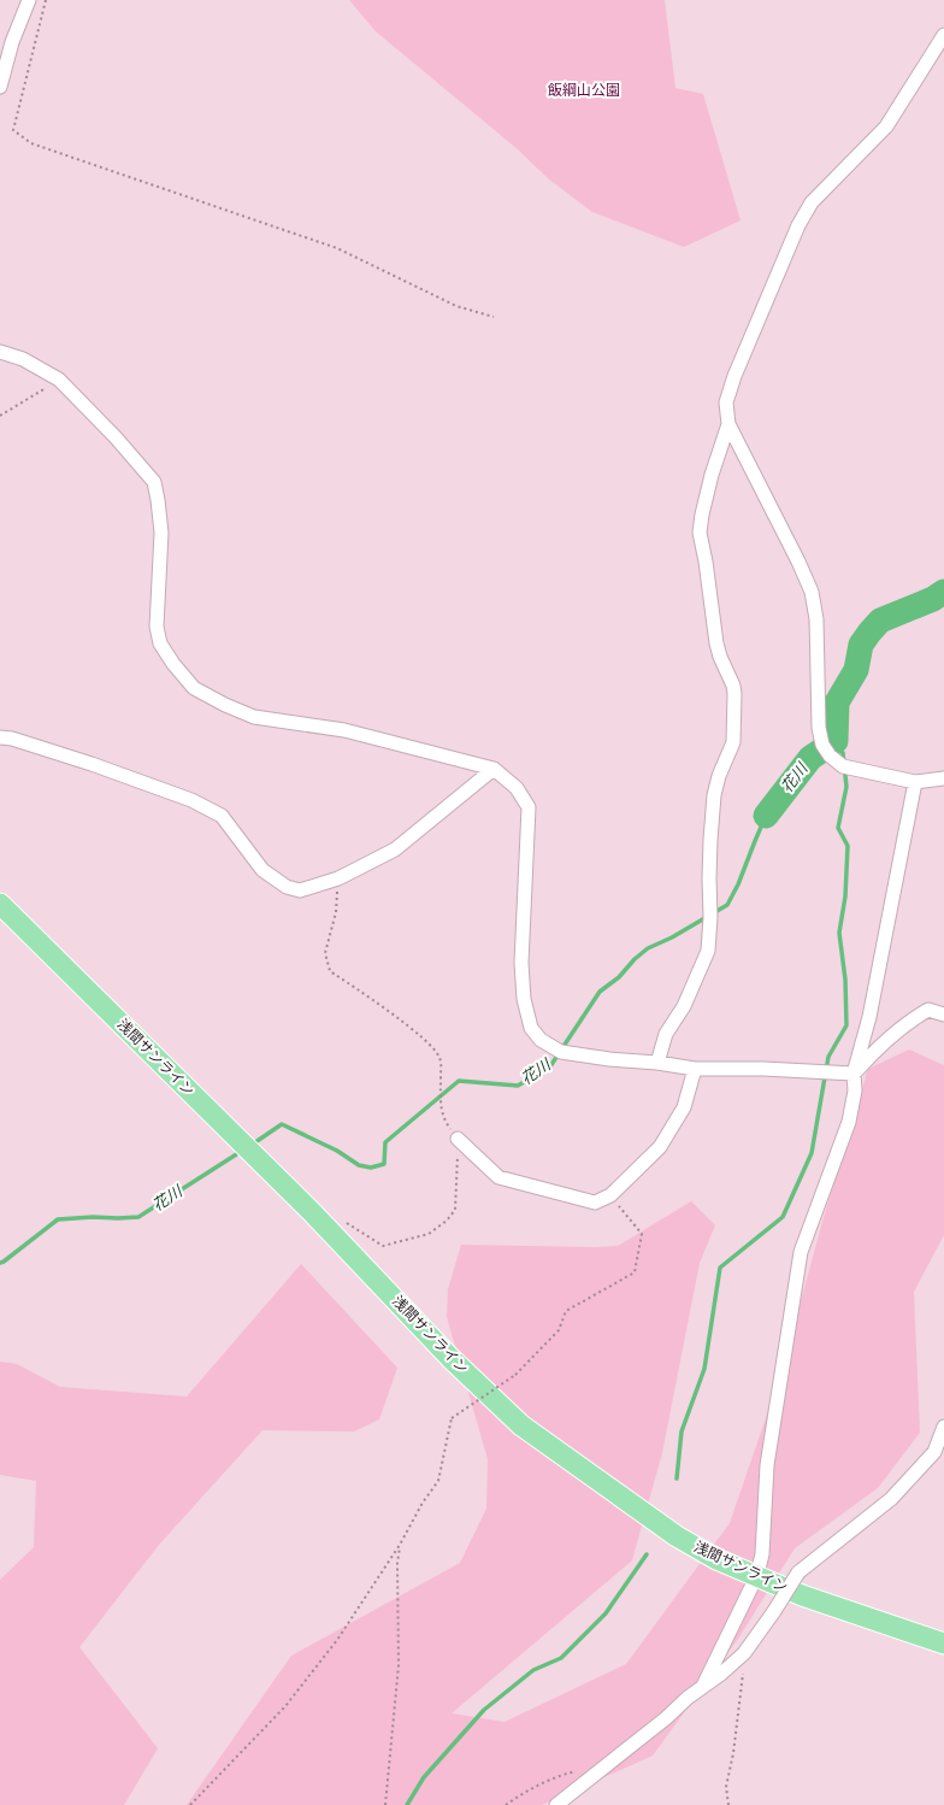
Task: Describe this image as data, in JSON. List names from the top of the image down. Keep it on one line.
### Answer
{"streets":{"main road":["浅間サンライン"]},"water":["花川"],"parks":["飯綱山公園"]}
